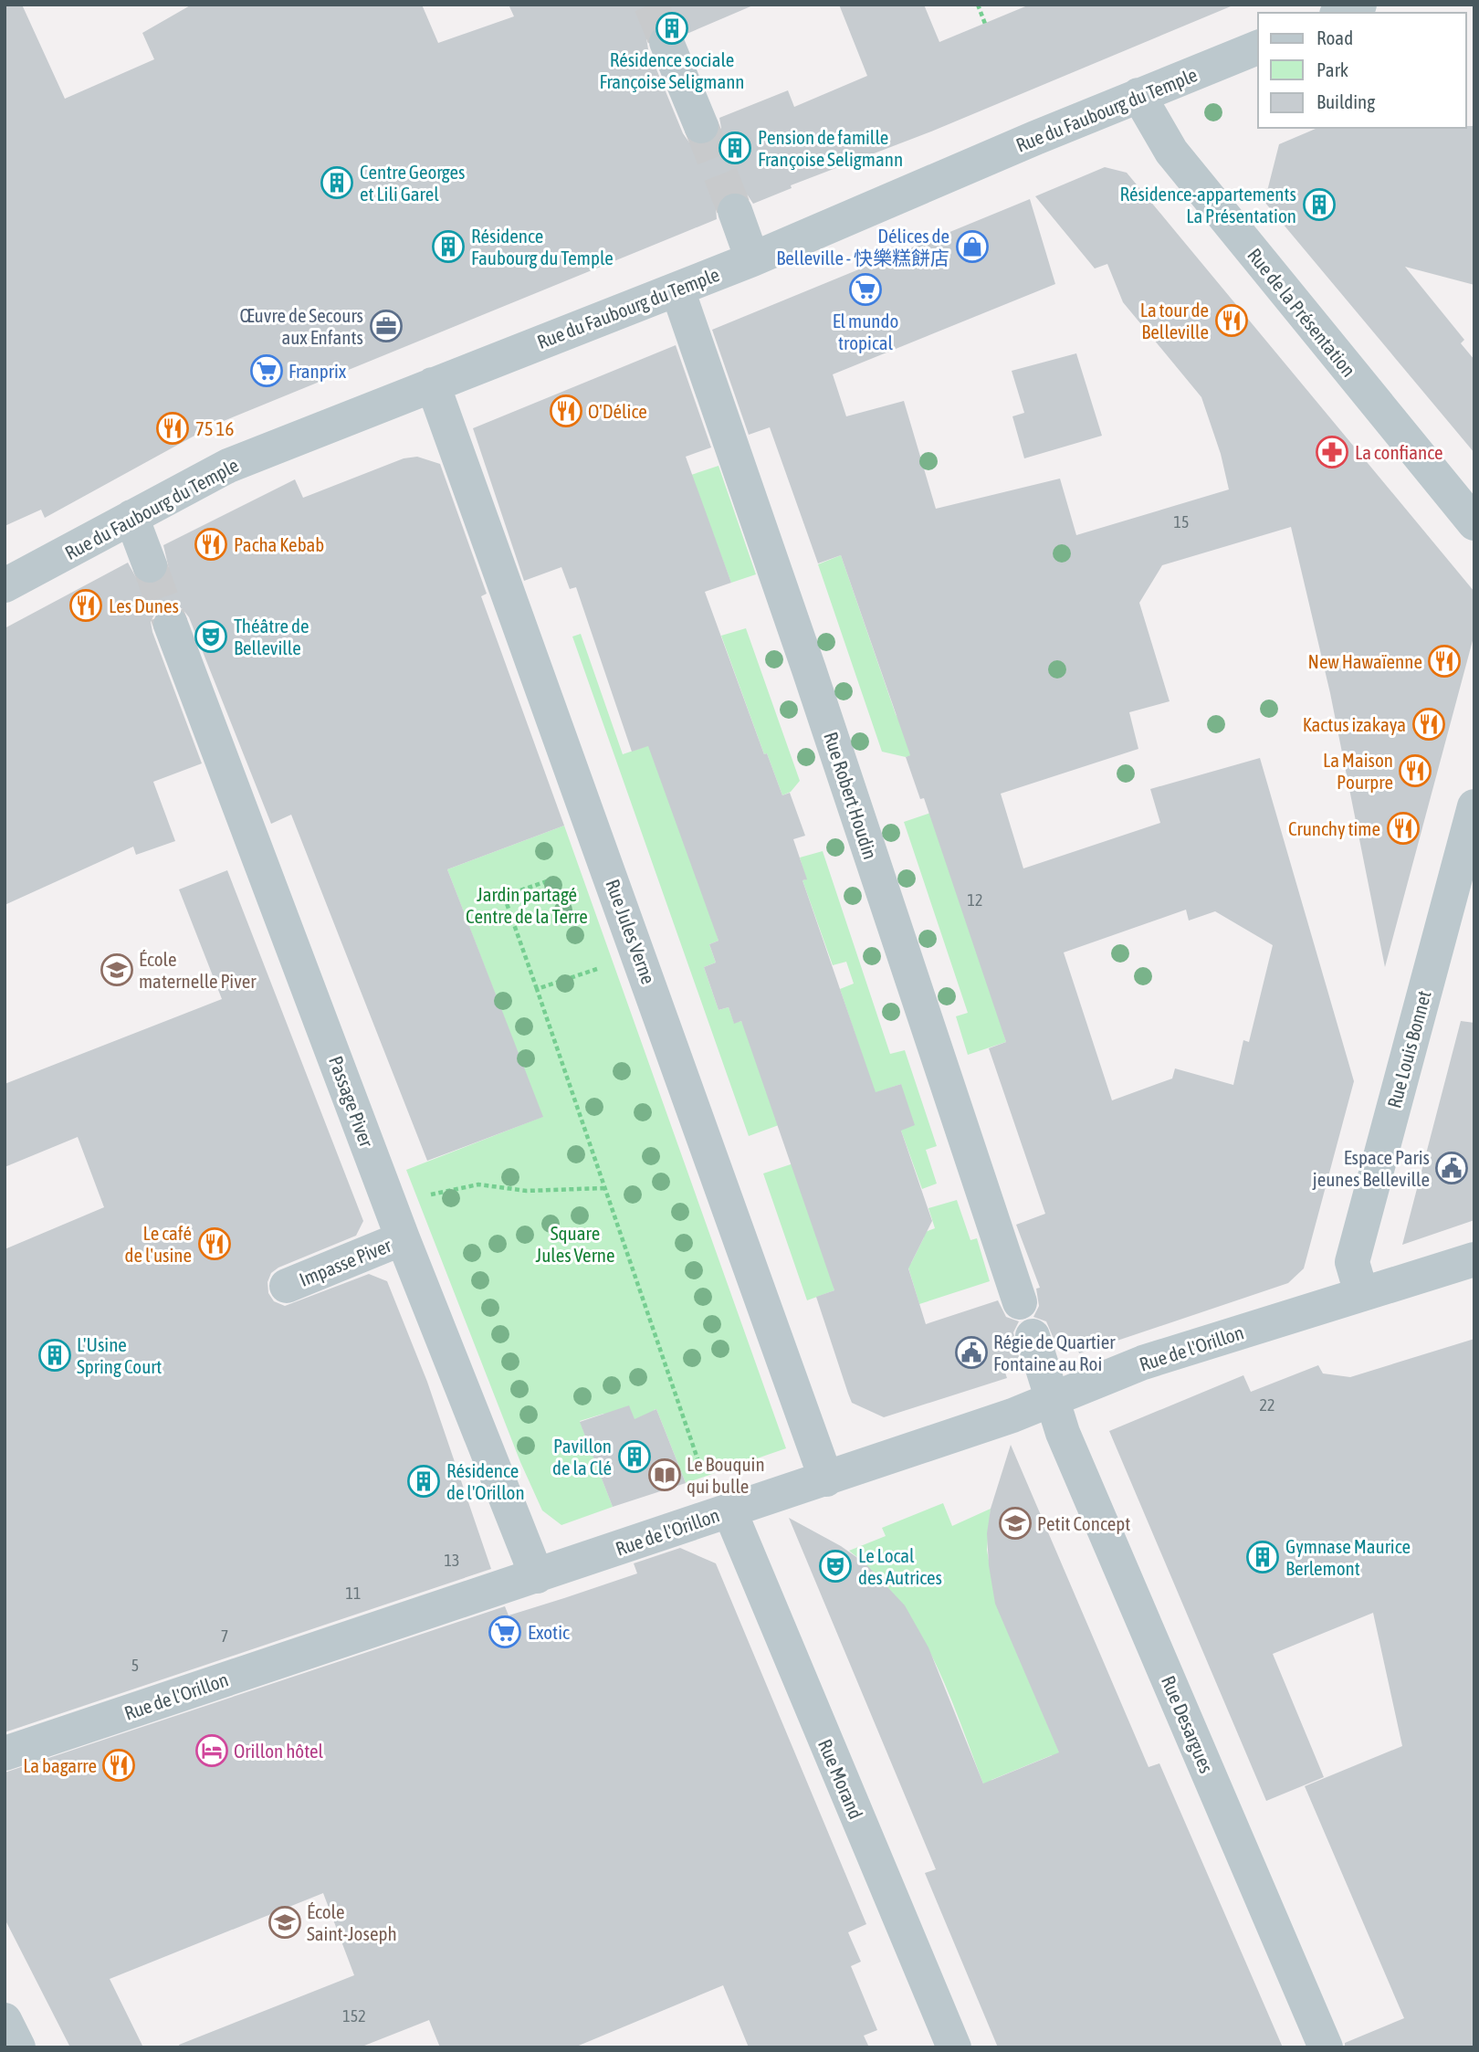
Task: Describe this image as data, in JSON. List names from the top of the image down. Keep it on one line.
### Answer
{"streets":{"street":["Rue du Faubourg du Temple","Rue de la Présentation","Rue Robert Houdin","Rue Jules Verne","Rue Louis Bonnet","Passage Piver","Impasse Piver","Rue de l'Orillon","Rue Desargues","Rue Morand"]},"crossings":[["Rue du Faubourg du Temple","Rue de la Présentation"],["Rue du Faubourg du Temple","Rue Robert Houdin"],["Rue du Faubourg du Temple","Rue Jules Verne"],["Rue Jules Verne","Rue de l'Orillon"],["Rue Louis Bonnet","Rue de l'Orillon"],["Passage Piver","Impasse Piver"],["Passage Piver","Rue de l'Orillon"],["Rue de l'Orillon","Rue Desargues"],["Rue de l'Orillon","Rue Morand"]],"parks":["Jardin partagé Centre de la Terre","Square Jules Verne"],"places":{"building":["Résidence sociale Françoise Seligmann","Pension de famille Françoise Seligmann","Centre Georges et Lili Garel","Résidence-appartements La Présentation","Résidence Faubourg du Temple","L'Usine Spring Court","Pavillon de la Clé","Résidence de l'Orillon","Gymnase Maurice Berlemont"],"shop":["Délices de Belleville - 快樂糕餅店"],"supermarket":["El mundo tropical","Franprix","Exotic"],"restaurant":["La tour de Belleville","O'Délice","75 16","Pacha Kebab","Les Dunes","New Hawaïenne","Kactus izakaya","La Maison Pourpre","Crunchy time","Le café de l'usine","La bagarre"],"office":["Œuvre de Secours aux Enfants"],"pharmacy":["La confiance"],"theatre":["Théâtre de Belleville","Le Local des Autrices"],"school or university":["École maternelle Piver","Petit Concept","École Saint-Joseph"],"public building":["Espace Paris jeunes Belleville","Régie de Quartier Fontaine au Roi"],"library":["Le Bouquin qui bulle"],"hotel":["Orillon hôtel"]},"house_numbers":["15","12","22","13","11","7","5","152"],"legend":["Road","Park","Building"]}
